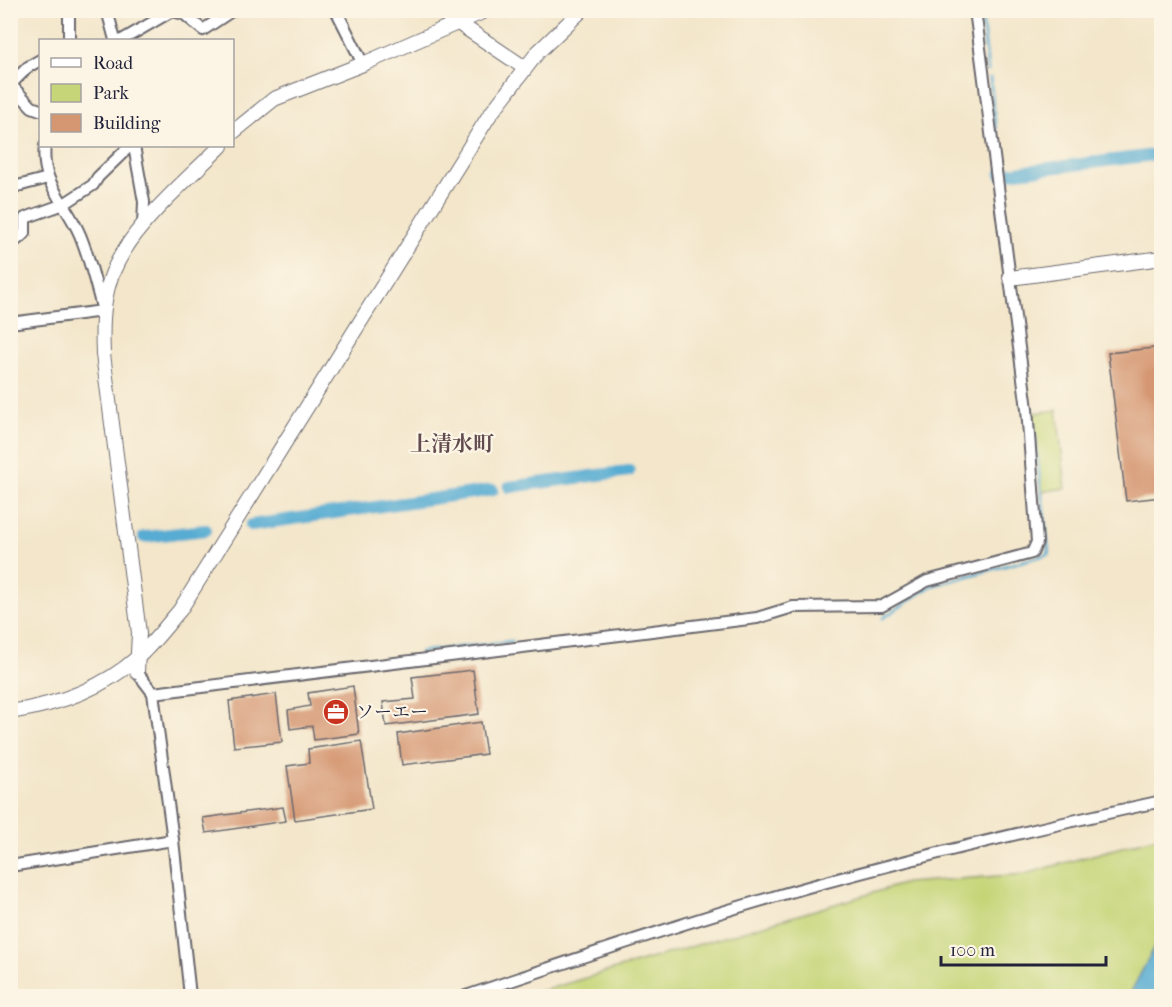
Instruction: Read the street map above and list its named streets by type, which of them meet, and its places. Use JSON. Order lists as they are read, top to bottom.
{
  "districts": ["上清水町"],
  "places": {
    "office": ["ソーエー"]
  },
  "legend": ["Road", "Park", "Building"],
  "scale_bar": "100 m"
}
